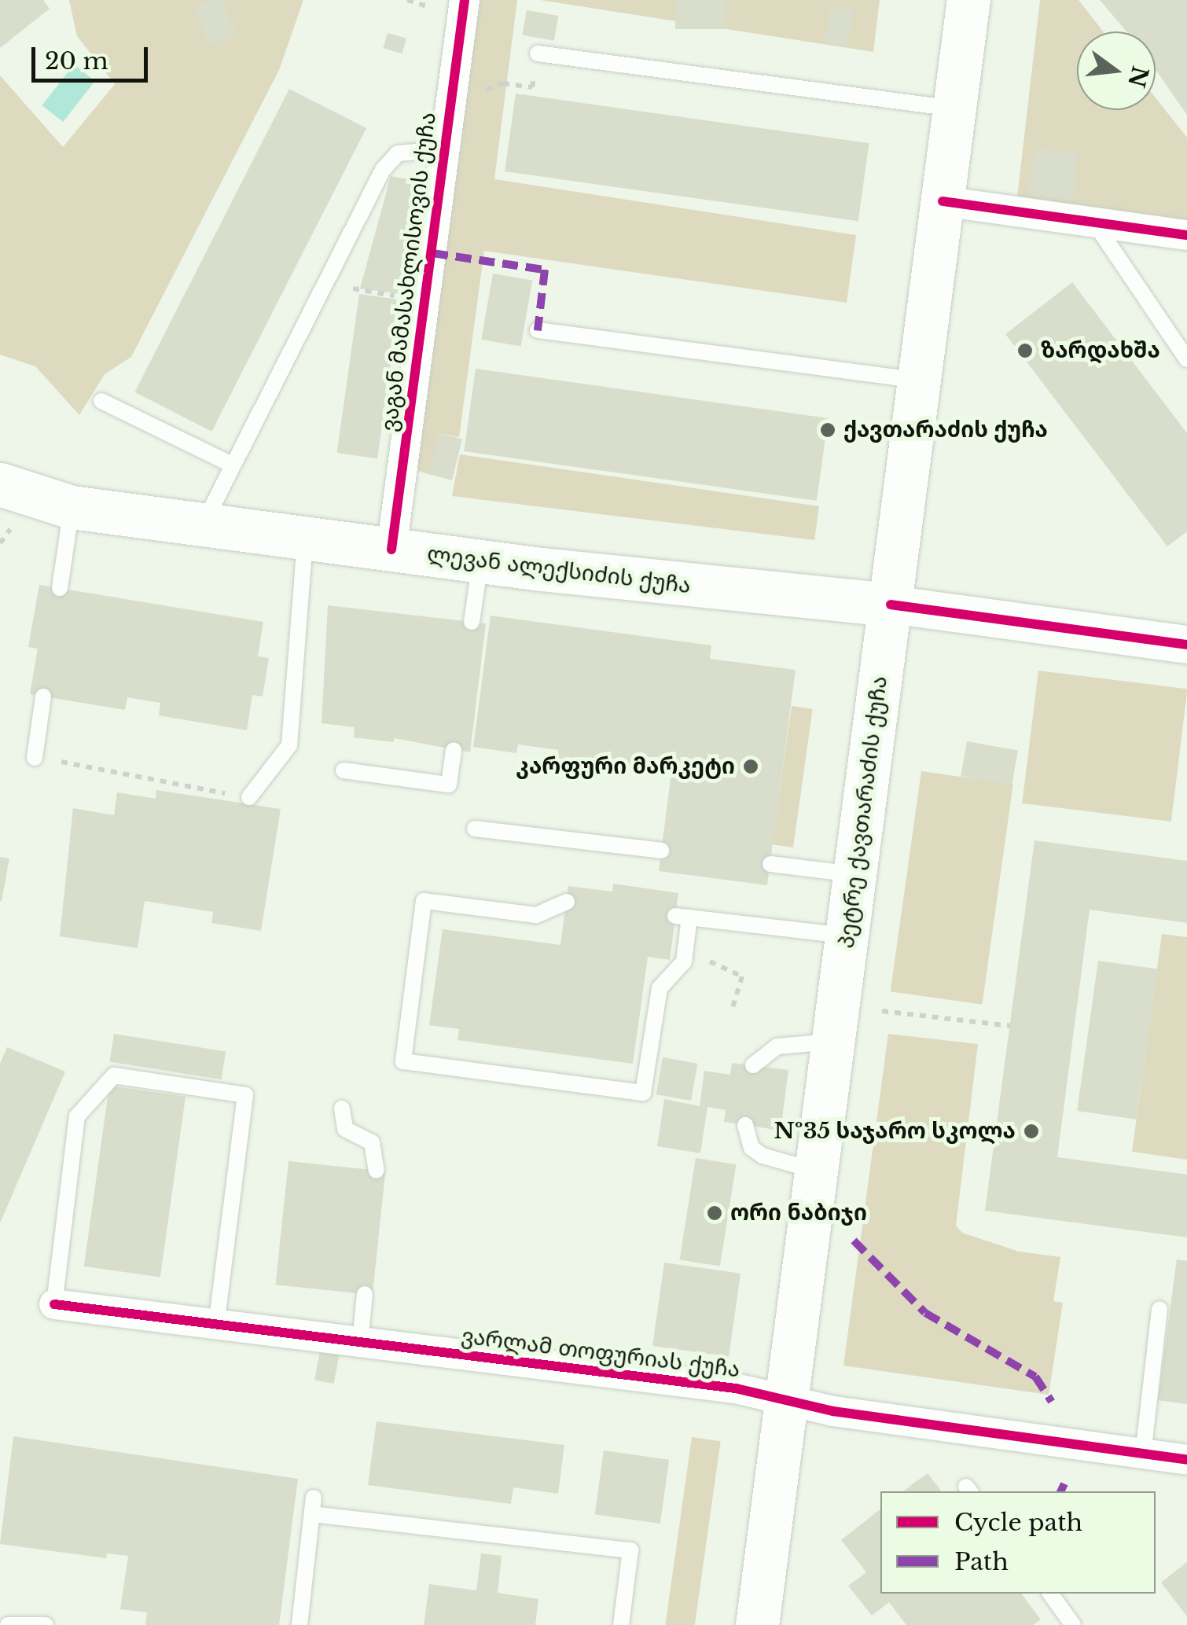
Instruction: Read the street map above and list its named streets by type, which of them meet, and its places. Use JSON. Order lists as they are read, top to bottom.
{
  "streets": {
    "main road": ["ლევან ალექსიძის ქუჩა", "პეტრე ქავთარაძის ქუჩა"],
    "street": ["ვაგან მამასახლისოვის ქუჩა", "ვარლამ თოფურიას ქუჩა"]
  },
  "crossings": [
    ["ვაგან მამასახლისოვის ქუჩა", "ლევან ალექსიძის ქუჩა"],
    ["ლევან ალექსიძის ქუჩა", "პეტრე ქავთარაძის ქუჩა"],
    ["პეტრე ქავთარაძის ქუჩა", "ვარლამ თოფურიას ქუჩა"]
  ],
  "places": [
    "ზარდახშა",
    "ქავთარაძის ქუჩა",
    "კარფური მარკეტი",
    "№35 საჯარო სკოლა",
    "ორი ნაბიჯი"
  ],
  "legend": ["Cycle path", "Path"],
  "scale_bar": "20 m",
  "north": "right"
}
